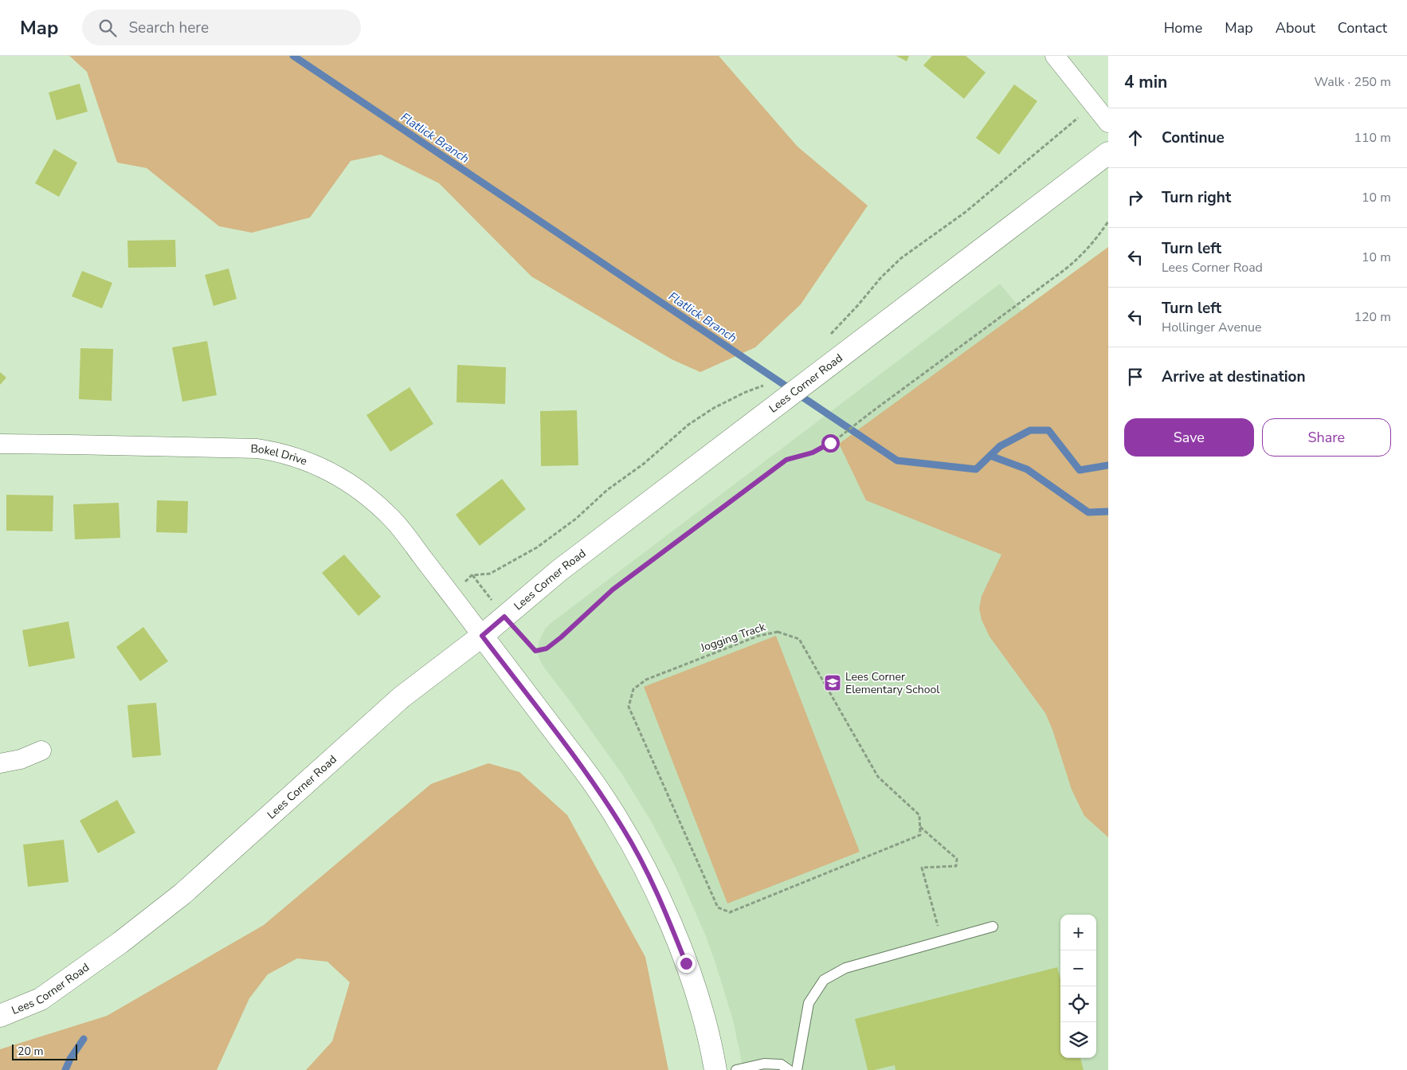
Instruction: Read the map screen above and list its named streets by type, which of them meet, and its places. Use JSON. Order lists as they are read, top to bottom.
{
  "streets": {
    "street": ["Lees Corner Road", "Bokel Drive"],
    "path": ["Jogging Track"]
  },
  "crossings": [
    ["Lees Corner Road", "Bokel Drive"]
  ],
  "water": ["Flatlick Branch"],
  "places": {
    "school or university": ["Lees Corner Elementary School"]
  },
  "scale_bar": "20 m",
  "page": {
    "header": "Map",
    "search": "Search here",
    "nav": [
      "Home",
      "Map",
      "About",
      "Contact"
    ],
    "heading": ["4 min", "Walk · 250 m"],
    "list": [
      ["Continue", "110 m"],
      ["Turn right", "10 m"],
      ["Turn left", "Lees Corner Road", "10 m"],
      ["Turn left", "Hollinger Avenue", "120 m"],
      "Arrive at destination"
    ],
    "buttons": ["Save", "Share"],
    "map_buttons": ["+", "−"],
    "scale": "20 m"
  }
}
